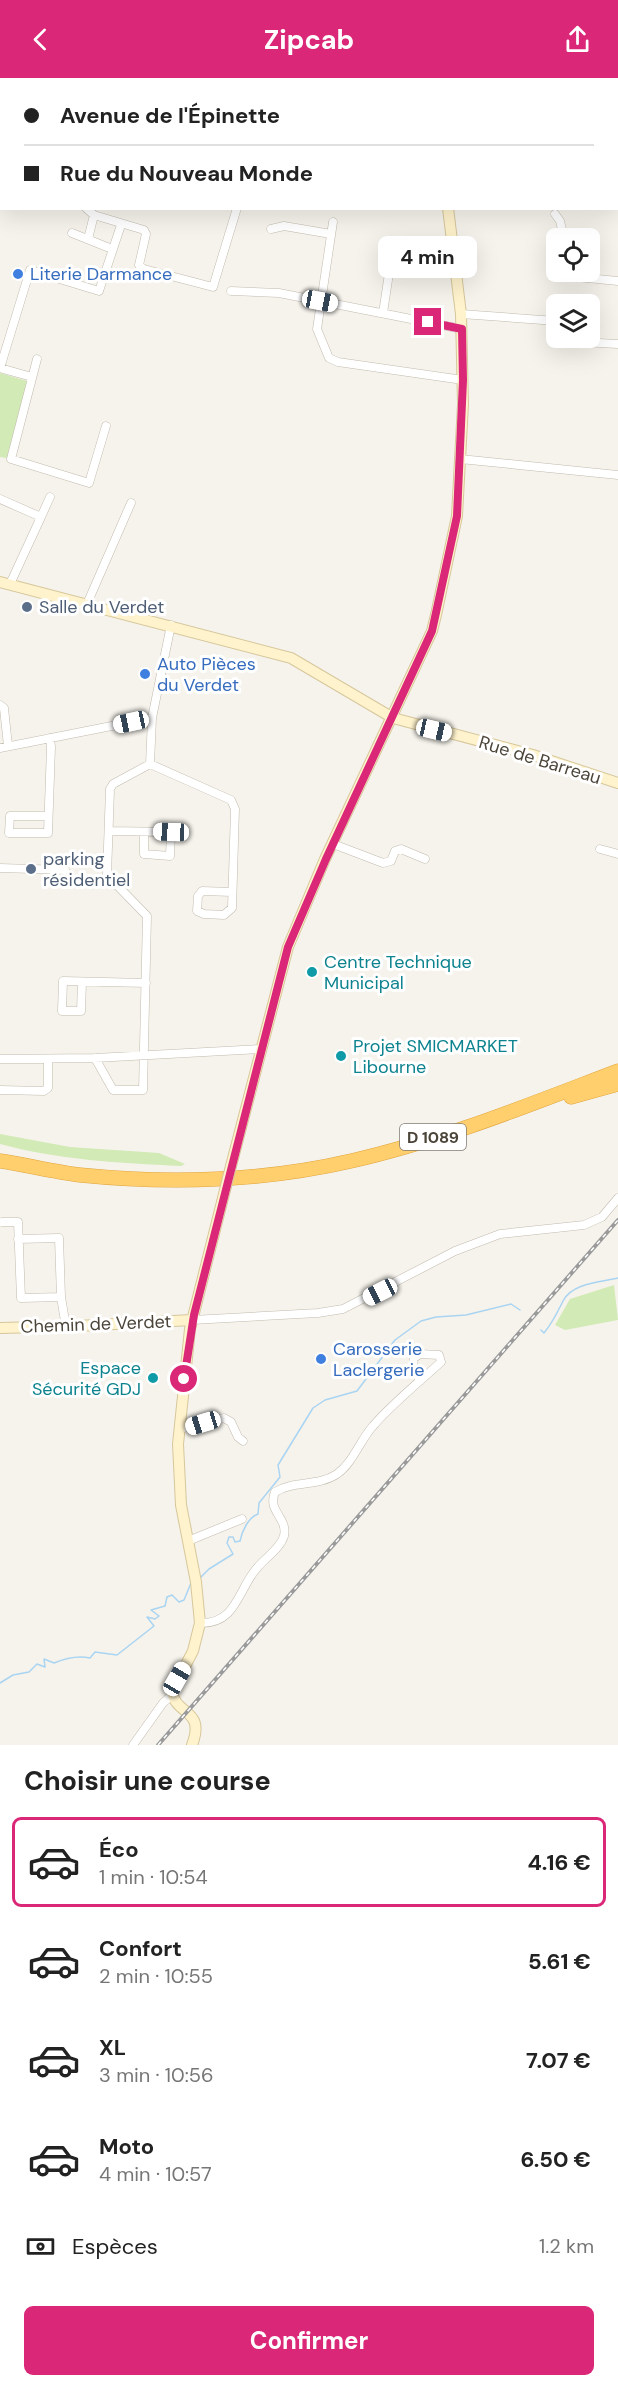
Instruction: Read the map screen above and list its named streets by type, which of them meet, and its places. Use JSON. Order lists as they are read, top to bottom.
{
  "streets": {
    "highway": ["D 1089"],
    "street": ["Rue de Barreau", "Chemin de Verdet"]
  },
  "places": [
    "Literie Darmance",
    "Salle du Verdet",
    "Auto Pièces du Verdet",
    "parking résidentiel",
    "Centre Technique Municipal",
    "Projet SMICMARKET Libourne",
    "Carosserie Laclergerie",
    "Espace Sécurité GDJ"
  ],
  "page": {
    "header": "Zipcab",
    "banner": ["Avenue de l'Épinette", "Rue du Nouveau Monde"],
    "bubble": "4 min",
    "heading": "Choisir une course",
    "list": [
      {
        "name": "Éco",
        "note": "1 min · 10:54",
        "value": "4.16 €"
      },
      {
        "name": "Confort",
        "note": "2 min · 10:55",
        "value": "5.61 €"
      },
      {
        "name": "XL",
        "note": "3 min · 10:56",
        "value": "7.07 €"
      },
      {
        "name": "Moto",
        "note": "4 min · 10:57",
        "value": "6.50 €"
      }
    ],
    "pay": ["Espèces", "1.2 km"],
    "buttons": "Confirmer"
  }
}
